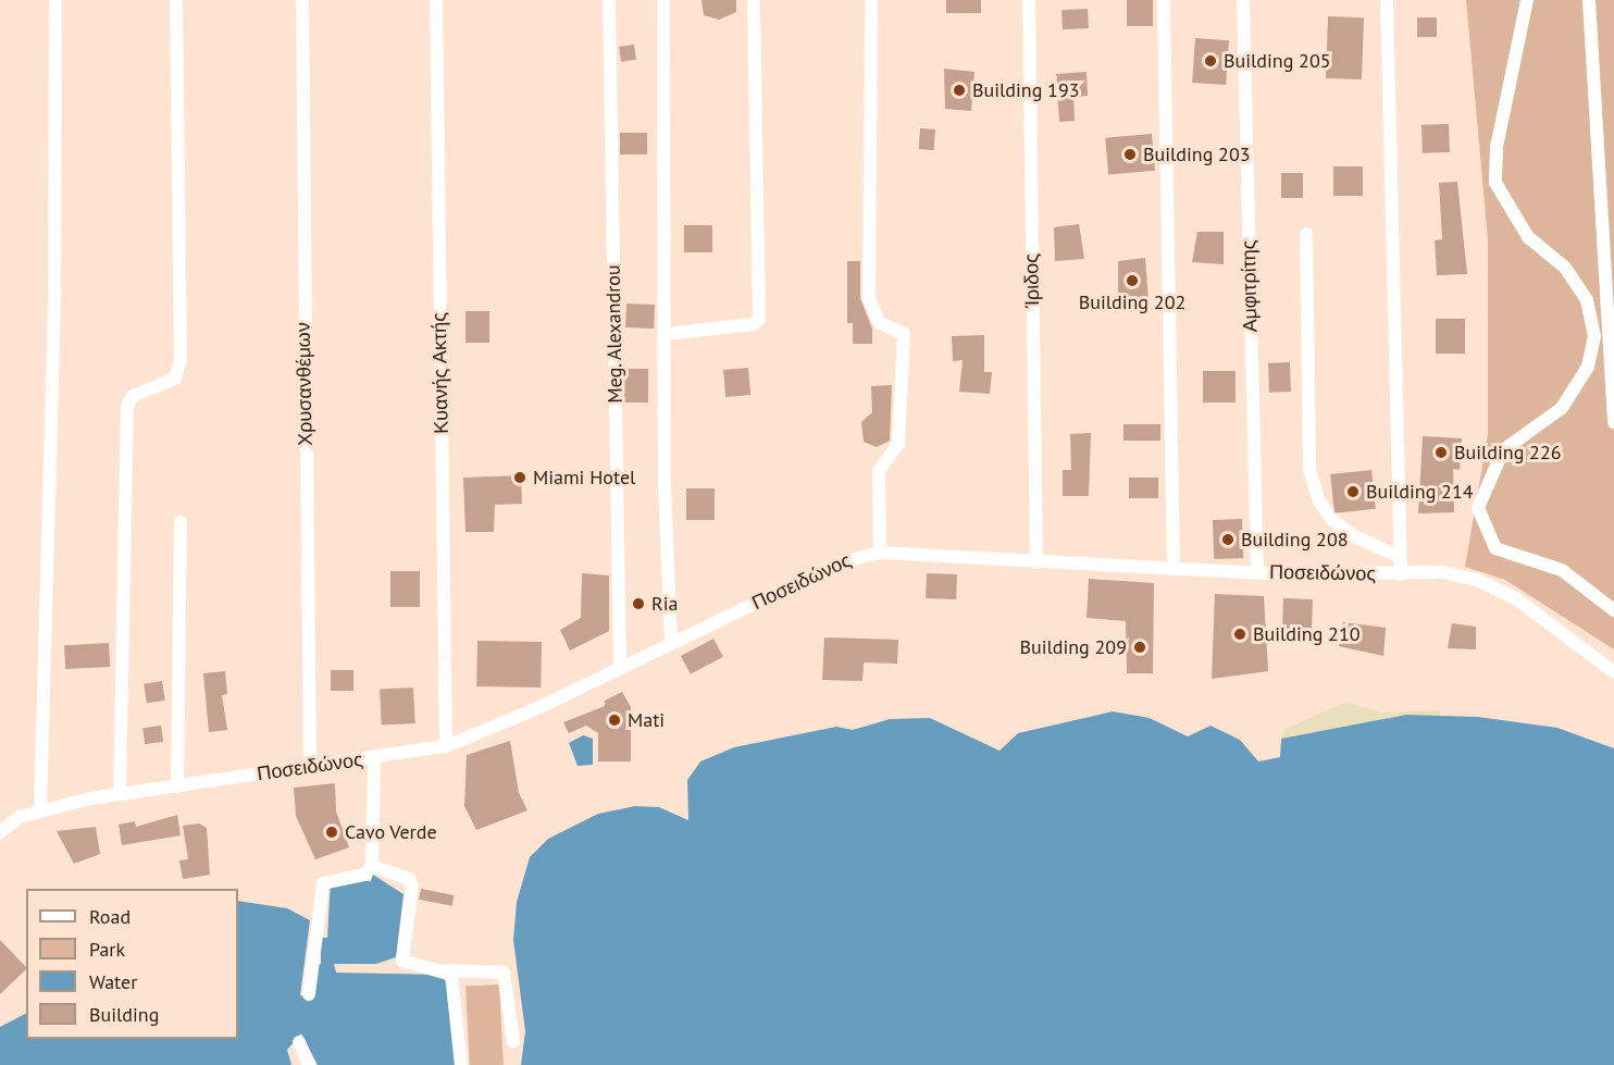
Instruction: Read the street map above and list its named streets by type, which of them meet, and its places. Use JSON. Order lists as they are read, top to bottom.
{
  "streets": {
    "street": [
      "Ίριδος",
      "Αμφιτρίτης",
      "Meg. Alexandrou",
      "Κυανής Ακτής",
      "Χρυσανθέμων",
      "Ποσειδώνος"
    ]
  },
  "crossings": [
    ["Ίριδος", "Ποσειδώνος"],
    ["Αμφιτρίτης", "Ποσειδώνος"],
    ["Meg. Alexandrou", "Ποσειδώνος"],
    ["Κυανής Ακτής", "Ποσειδώνος"],
    ["Χρυσανθέμων", "Ποσειδώνος"]
  ],
  "places": [
    "Building 205",
    "Building 193",
    "Building 203",
    "Building 202",
    "Building 226",
    "Miami Hotel",
    "Building 214",
    "Building 208",
    "Ria",
    "Building 210",
    "Building 209",
    "Mati",
    "Cavo Verde"
  ],
  "legend": [
    "Road",
    "Park",
    "Water",
    "Building"
  ]
}
